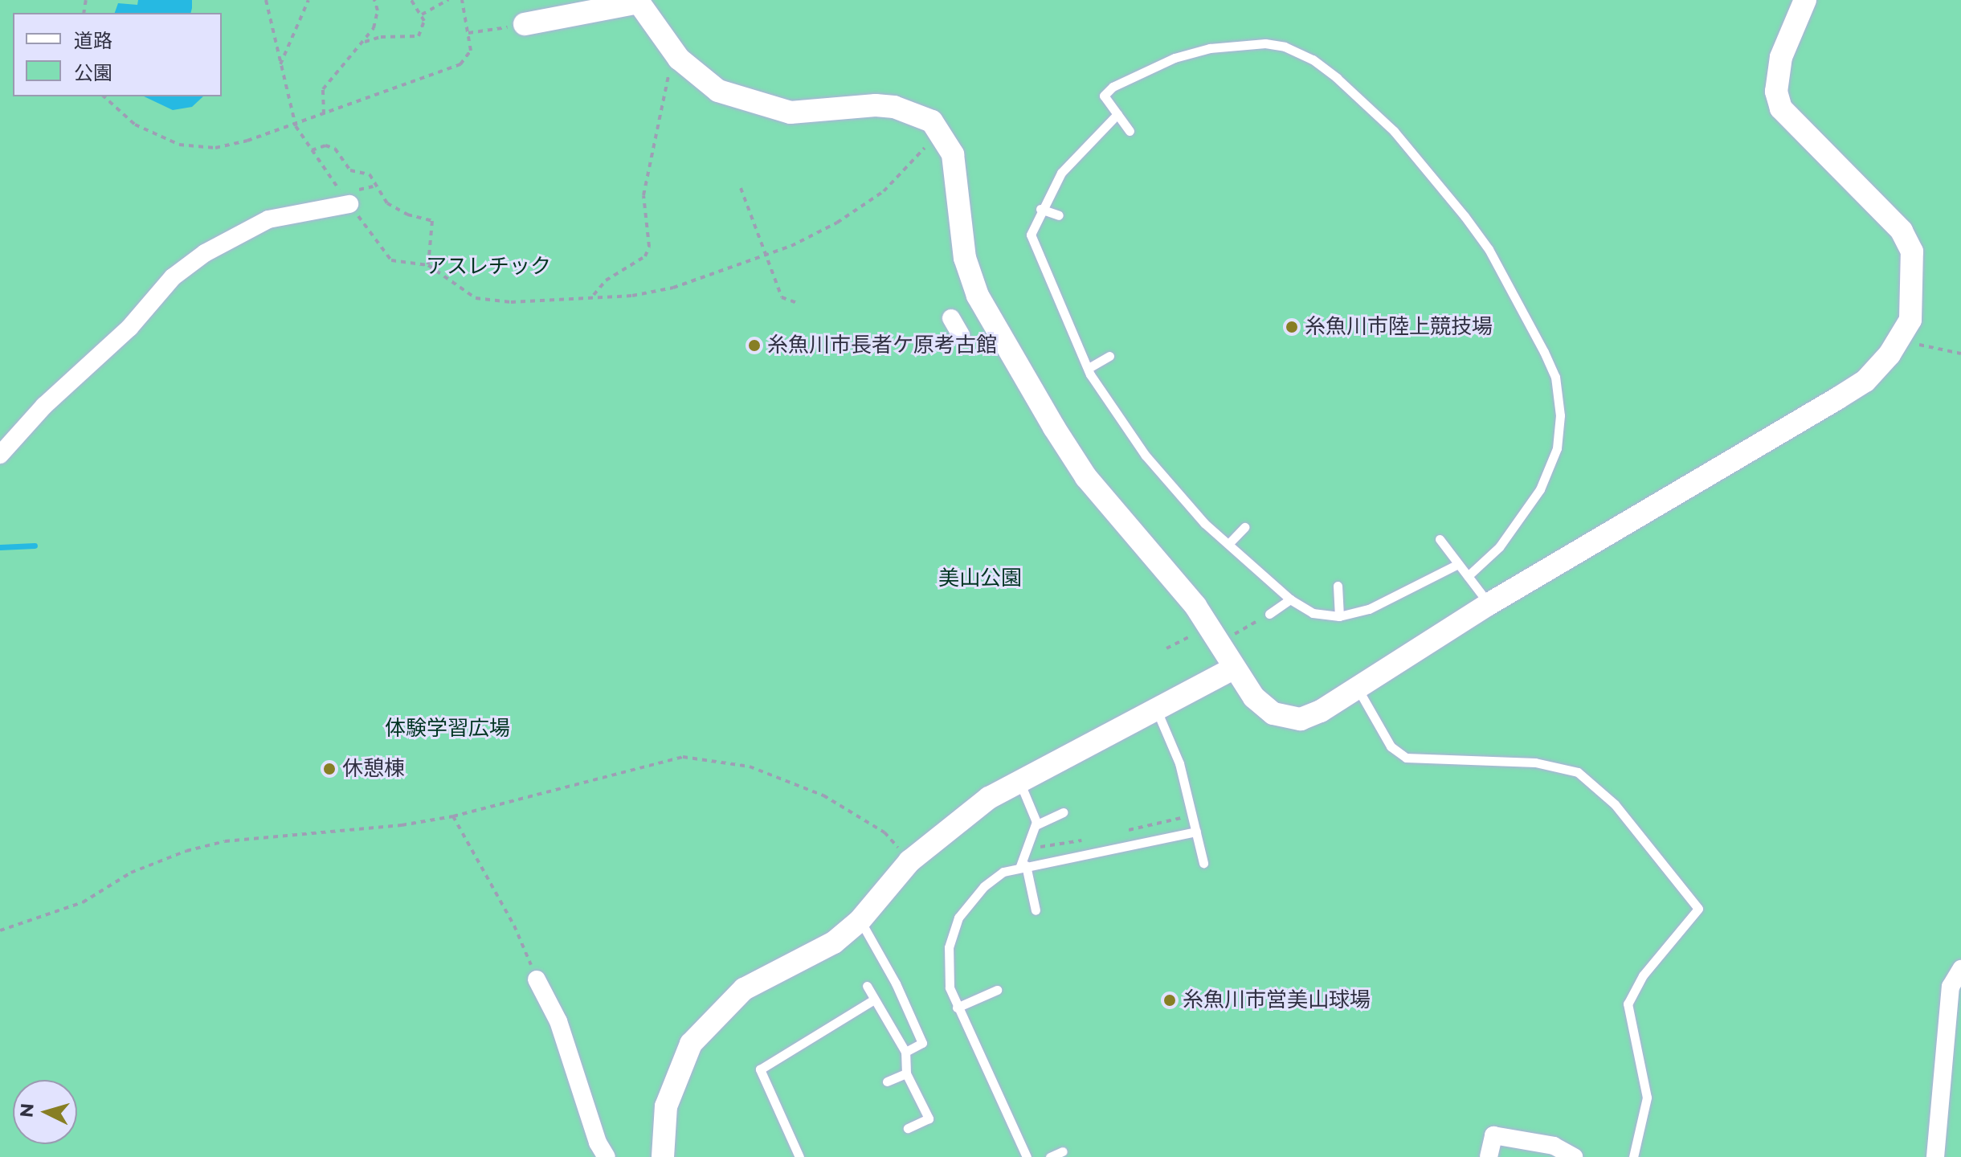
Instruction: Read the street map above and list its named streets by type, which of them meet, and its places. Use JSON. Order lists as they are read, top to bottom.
{
  "parks": ["アスレチック", "美山公園", "体験学習広場"],
  "places": [
    "糸魚川市陸上競技場",
    "糸魚川市長者ケ原考古館",
    "休憩棟",
    "糸魚川市営美山球場"
  ],
  "legend": ["道路", "公園"],
  "north": "left"
}
